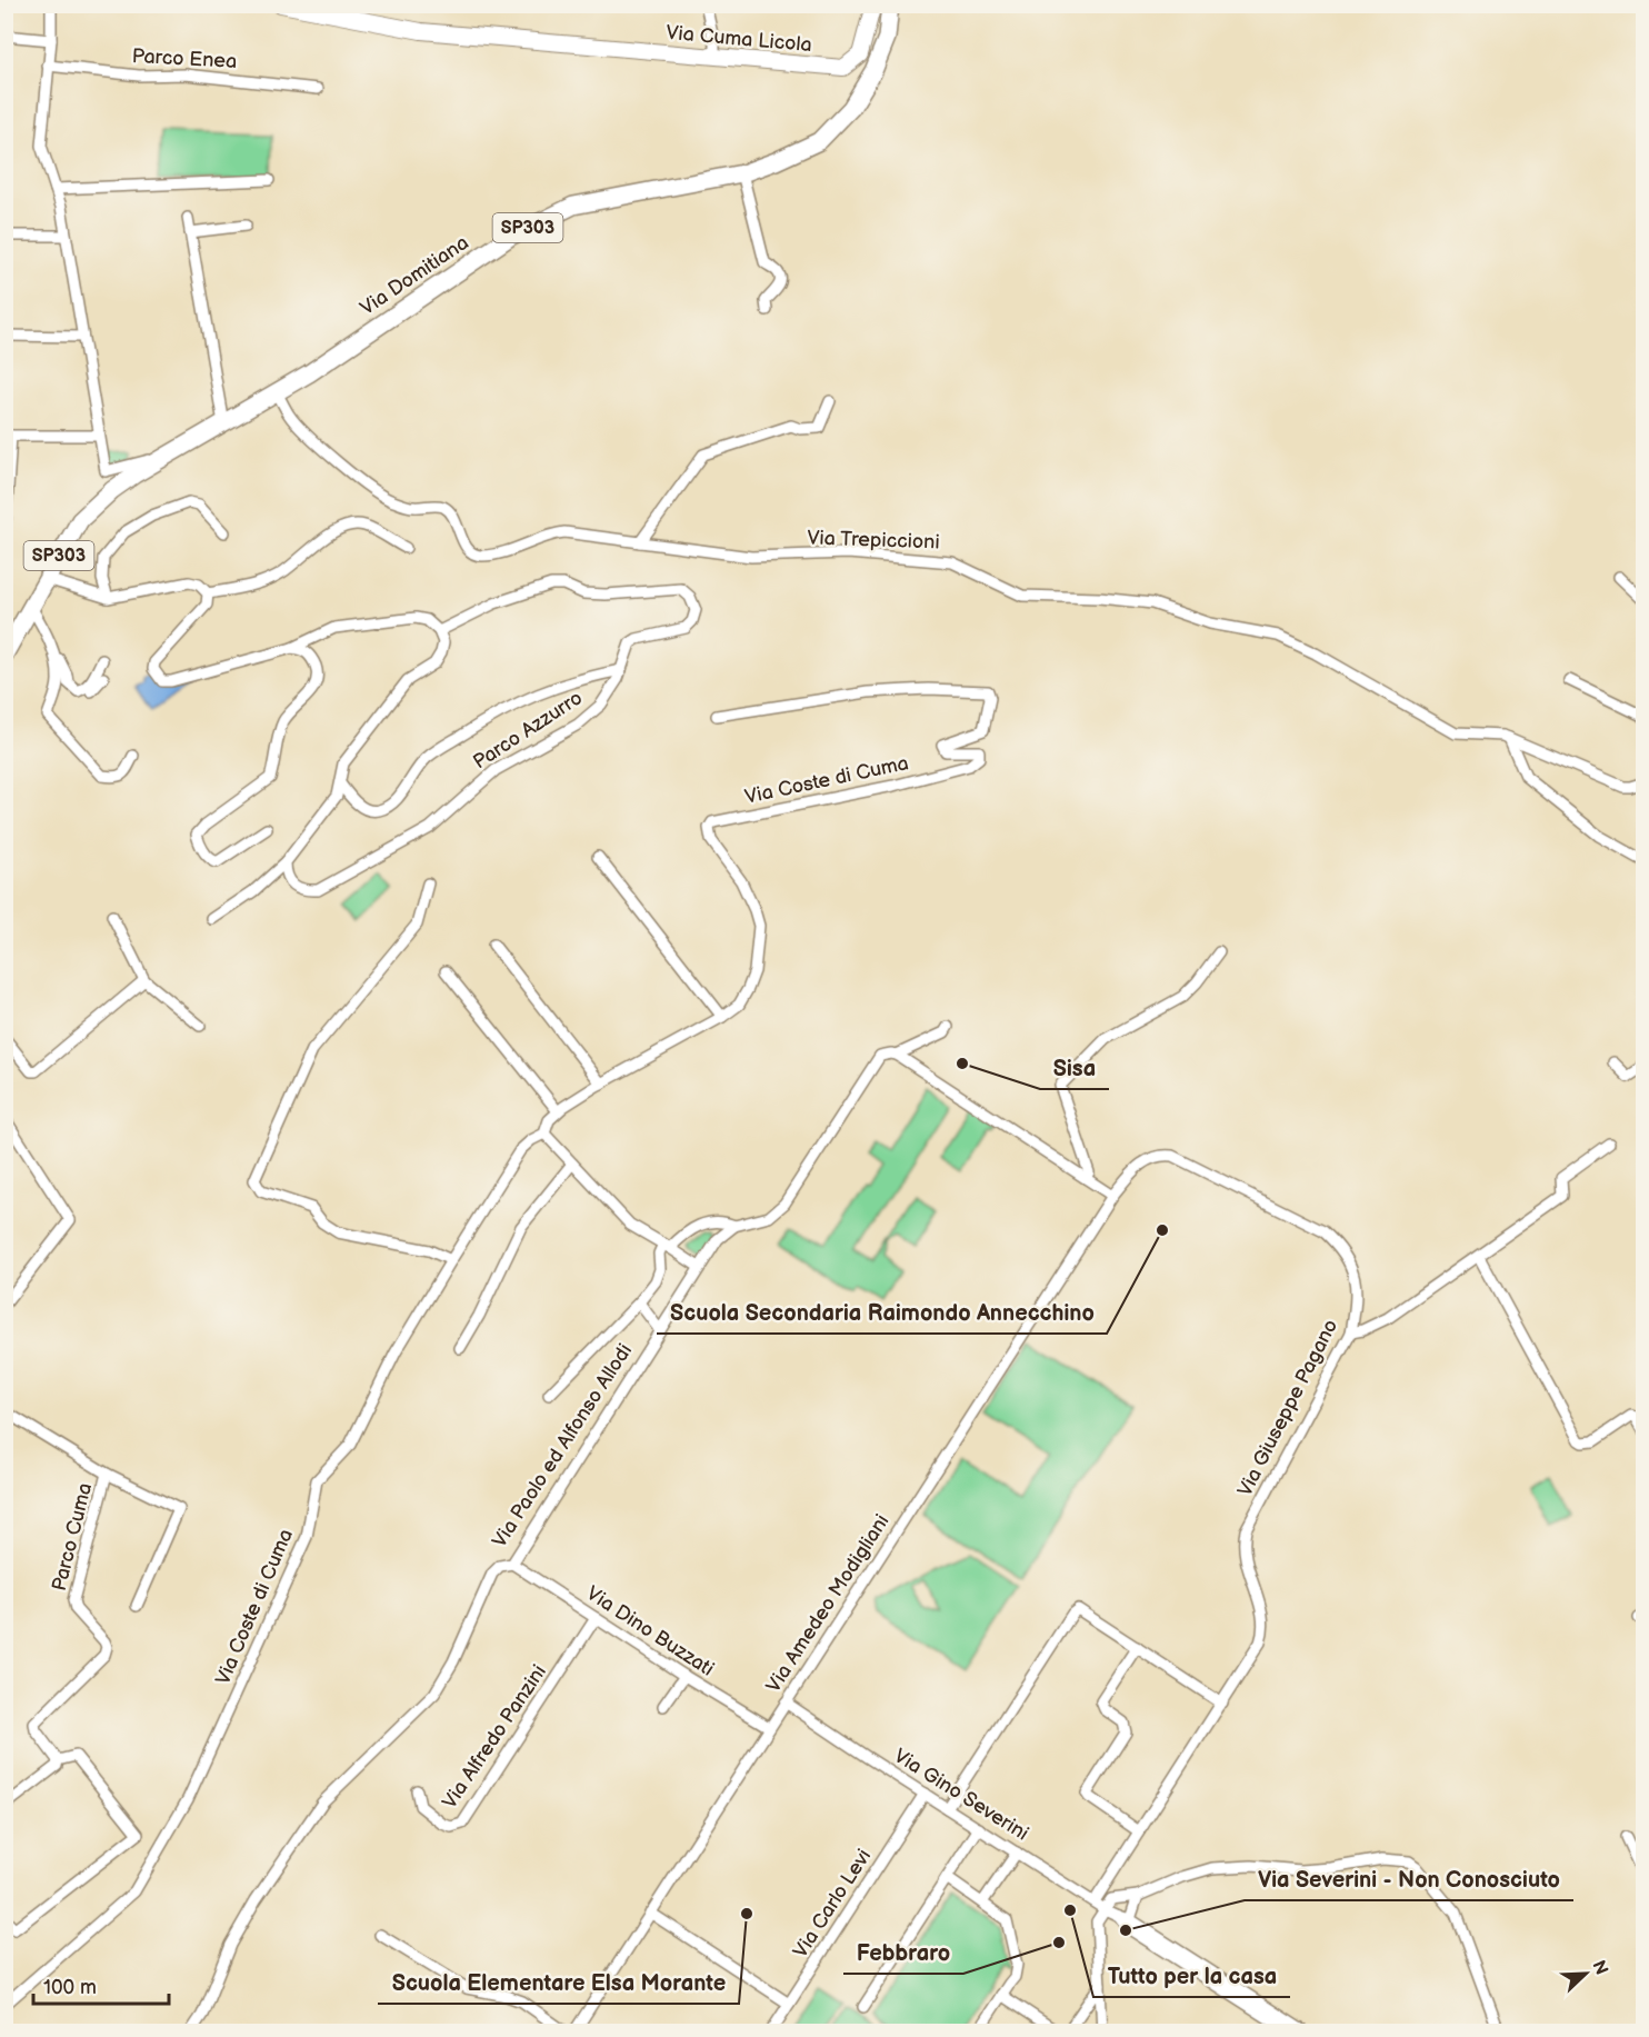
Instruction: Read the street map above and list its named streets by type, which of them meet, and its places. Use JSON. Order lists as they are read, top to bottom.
{
  "streets": {
    "main road": ["SP303", "Via Domitiana"],
    "street": [
      "Via Cuma Licola",
      "Parco Enea",
      "Via Trepiccioni",
      "Parco Azzurro",
      "Via Coste di Cuma",
      "Via Giuseppe Pagano",
      "Via Paolo ed Alfonso Allodi",
      "Parco Cuma",
      "Via Amedeo Modigliani",
      "Via Dino Buzzati",
      "Via Alfredo Panzini",
      "Via Gino Severini",
      "Via Carlo Levi"
    ]
  },
  "crossings": [
    ["SP303", "Via Domitiana"],
    ["Via Domitiana", "Via Trepiccioni"],
    ["Via Giuseppe Pagano", "Via Amedeo Modigliani"],
    ["Via Giuseppe Pagano", "Via Gino Severini"],
    ["Via Paolo ed Alfonso Allodi", "Via Dino Buzzati"],
    ["Via Amedeo Modigliani", "Via Dino Buzzati"],
    ["Via Amedeo Modigliani", "Via Gino Severini"],
    ["Via Dino Buzzati", "Via Alfredo Panzini"],
    ["Via Gino Severini", "Via Carlo Levi"]
  ],
  "places": [
    "Sisa",
    "Scuola Secondaria Raimondo Annecchino",
    "Tutto per la casa",
    "Scuola Elementare Elsa Morante",
    "Via Severini - Non Conosciuto",
    "Febbraro"
  ],
  "scale_bar": "100 m",
  "north": "top right"
}
